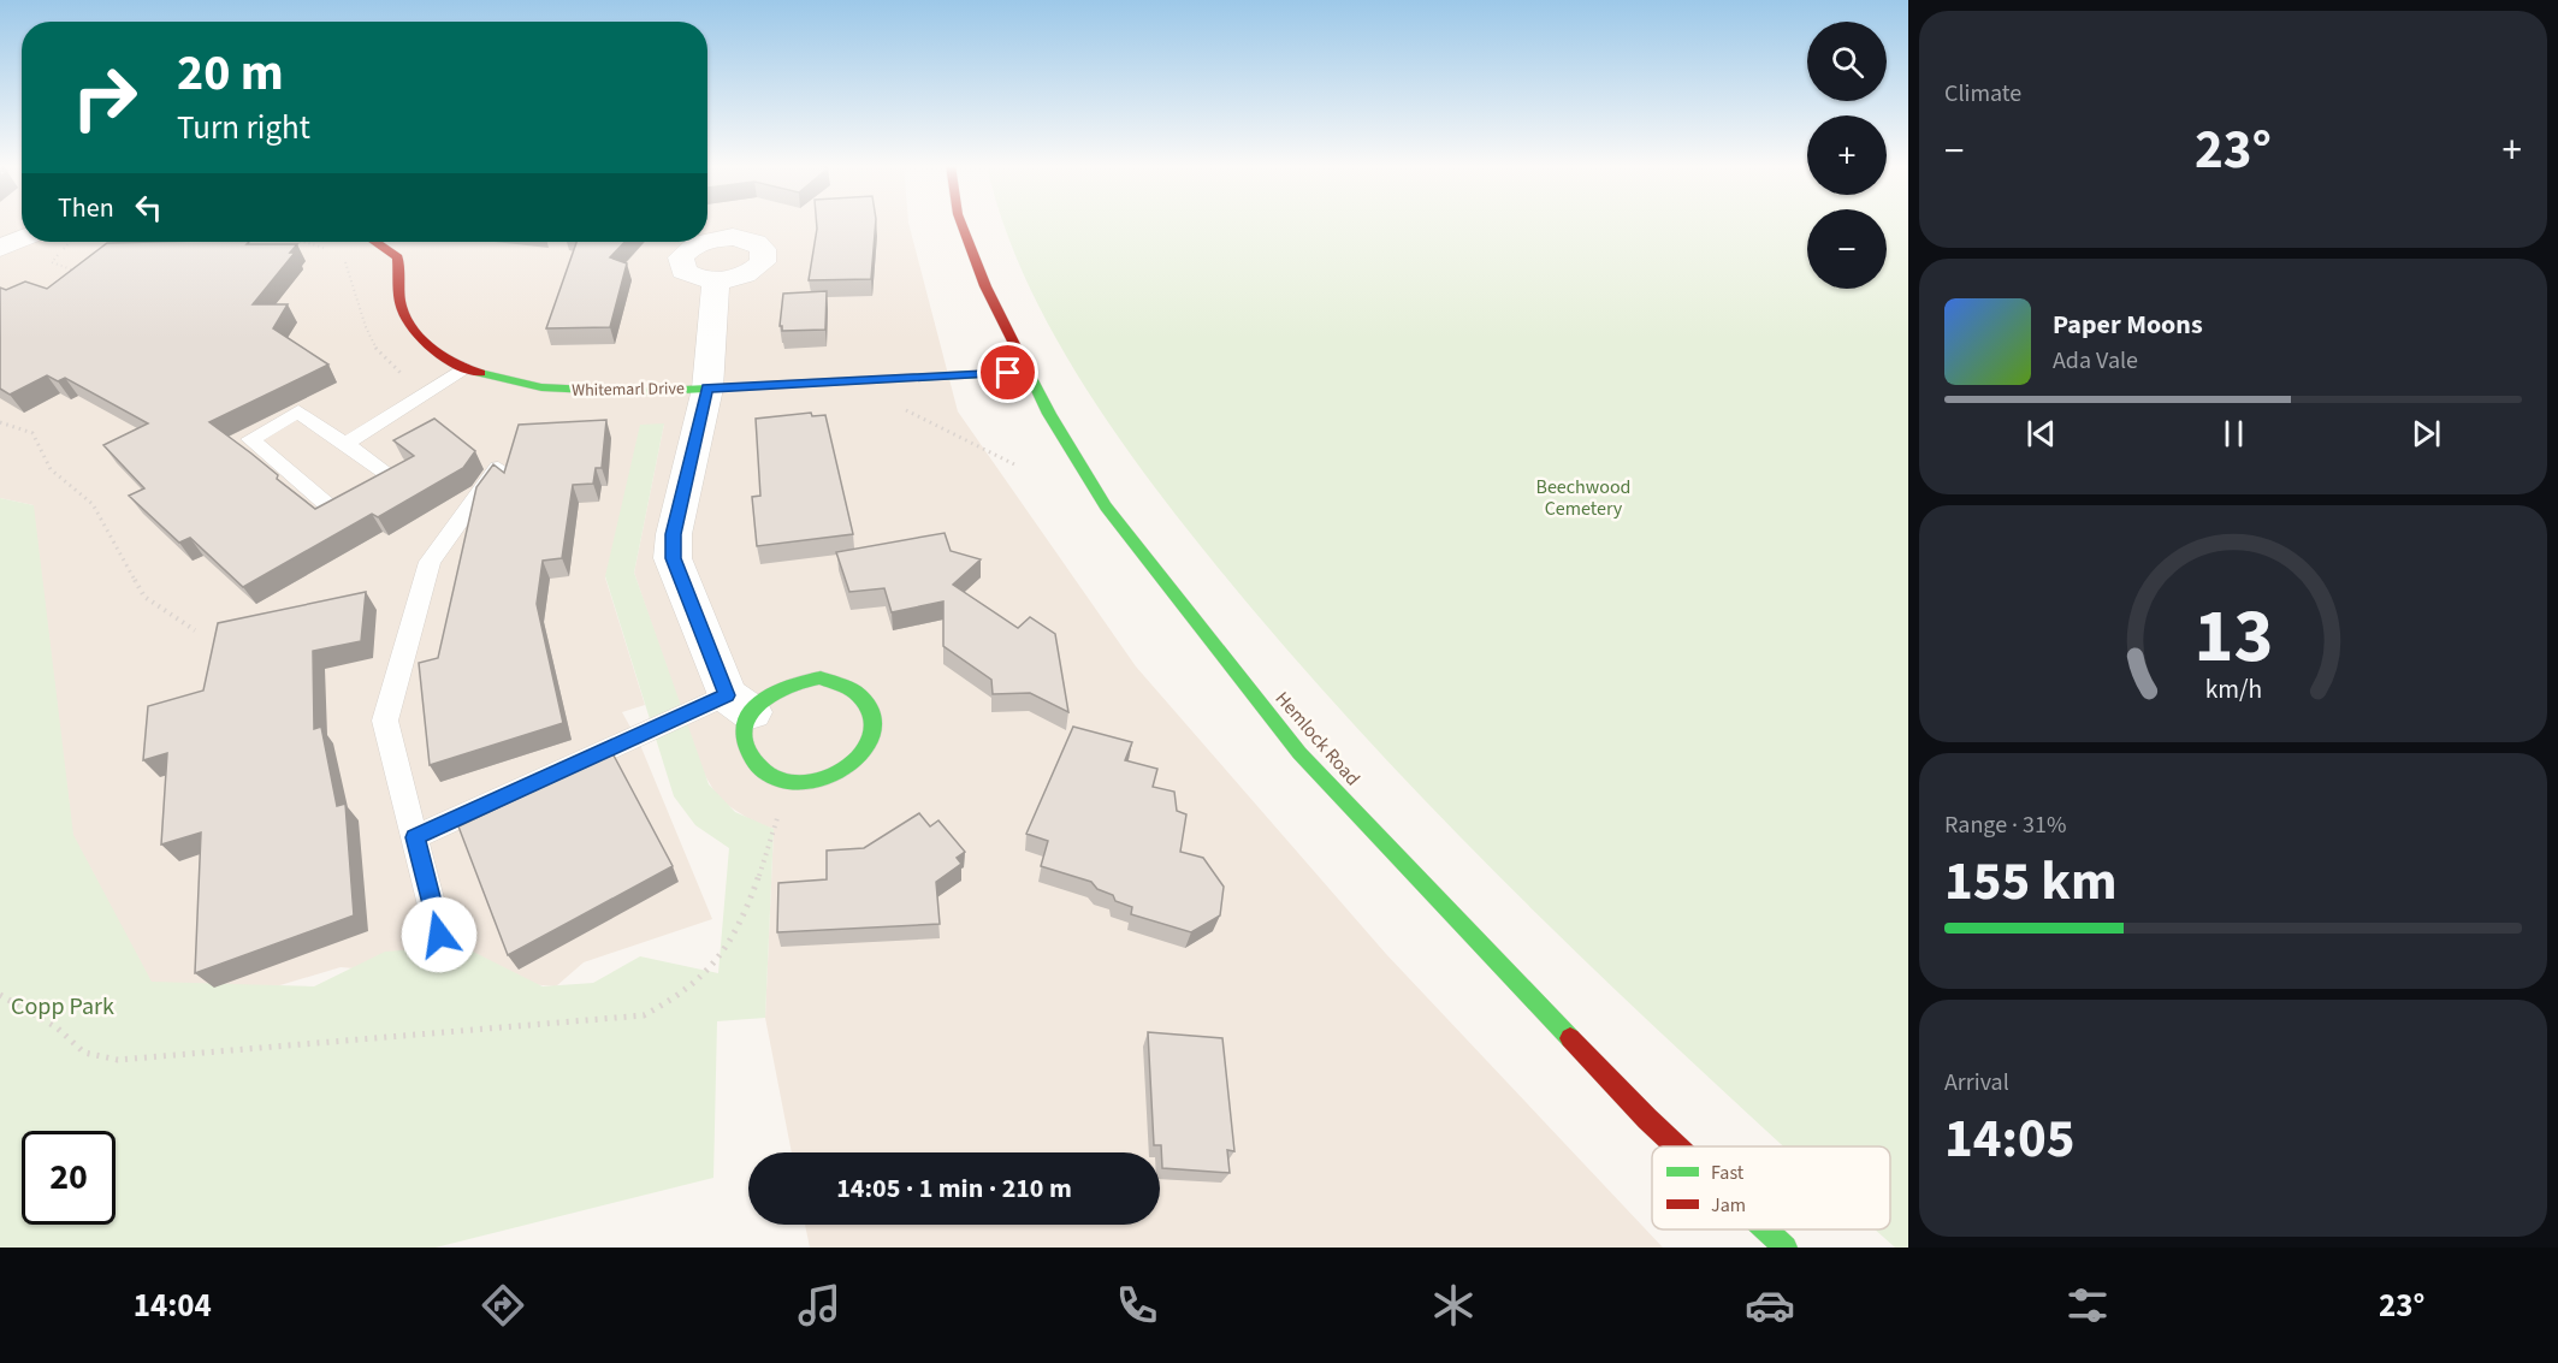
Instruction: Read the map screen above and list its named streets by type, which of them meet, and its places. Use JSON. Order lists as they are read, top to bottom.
{
  "streets": {
    "main road": ["Whitemarl Drive", "Hemlock Road"]
  },
  "crossings": [
    ["Whitemarl Drive", "Hemlock Road"]
  ],
  "parks": ["Beechwood Cemetery", "Copp Park"],
  "legend": ["Fast", "Jam"],
  "page": {
    "tile": [
      "Climate",
      ["Range · 31%", "155 km"],
      ["Arrival", "14:05"]
    ],
    "map_buttons": ["+", "−"],
    "turn": ["20 m", "Turn right"],
    "heat": ["−", "23°", "+"],
    "then": "Then",
    "song": ["Paper Moons", "Ada Vale"],
    "limit": "20",
    "trip": "14:05 · 1 min · 210 m",
    "tabs": ["14:04", "23°"],
    "gauge": ["13", "km/h"]
  }
}
